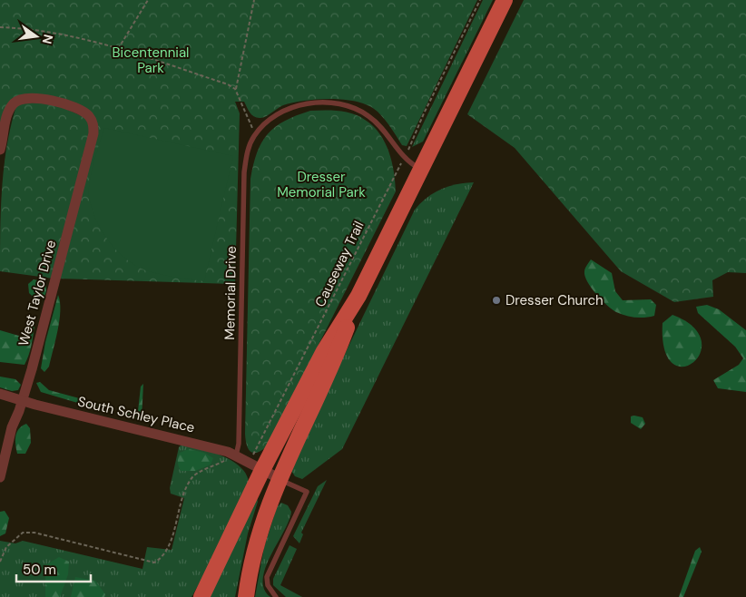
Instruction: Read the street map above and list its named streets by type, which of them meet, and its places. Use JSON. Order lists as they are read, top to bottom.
{
  "streets": {
    "street": ["West Taylor Drive", "South Schley Place"],
    "lane": ["Memorial Drive"],
    "path": ["Causeway Trail"]
  },
  "crossings": [
    ["Causeway Trail", "South Schley Place"],
    ["West Taylor Drive", "South Schley Place"],
    ["Memorial Drive", "South Schley Place"]
  ],
  "parks": ["Bicentennial Park", "Dresser Memorial Park"],
  "places": ["Dresser Church"],
  "scale_bar": "50 m",
  "north": "right"
}
